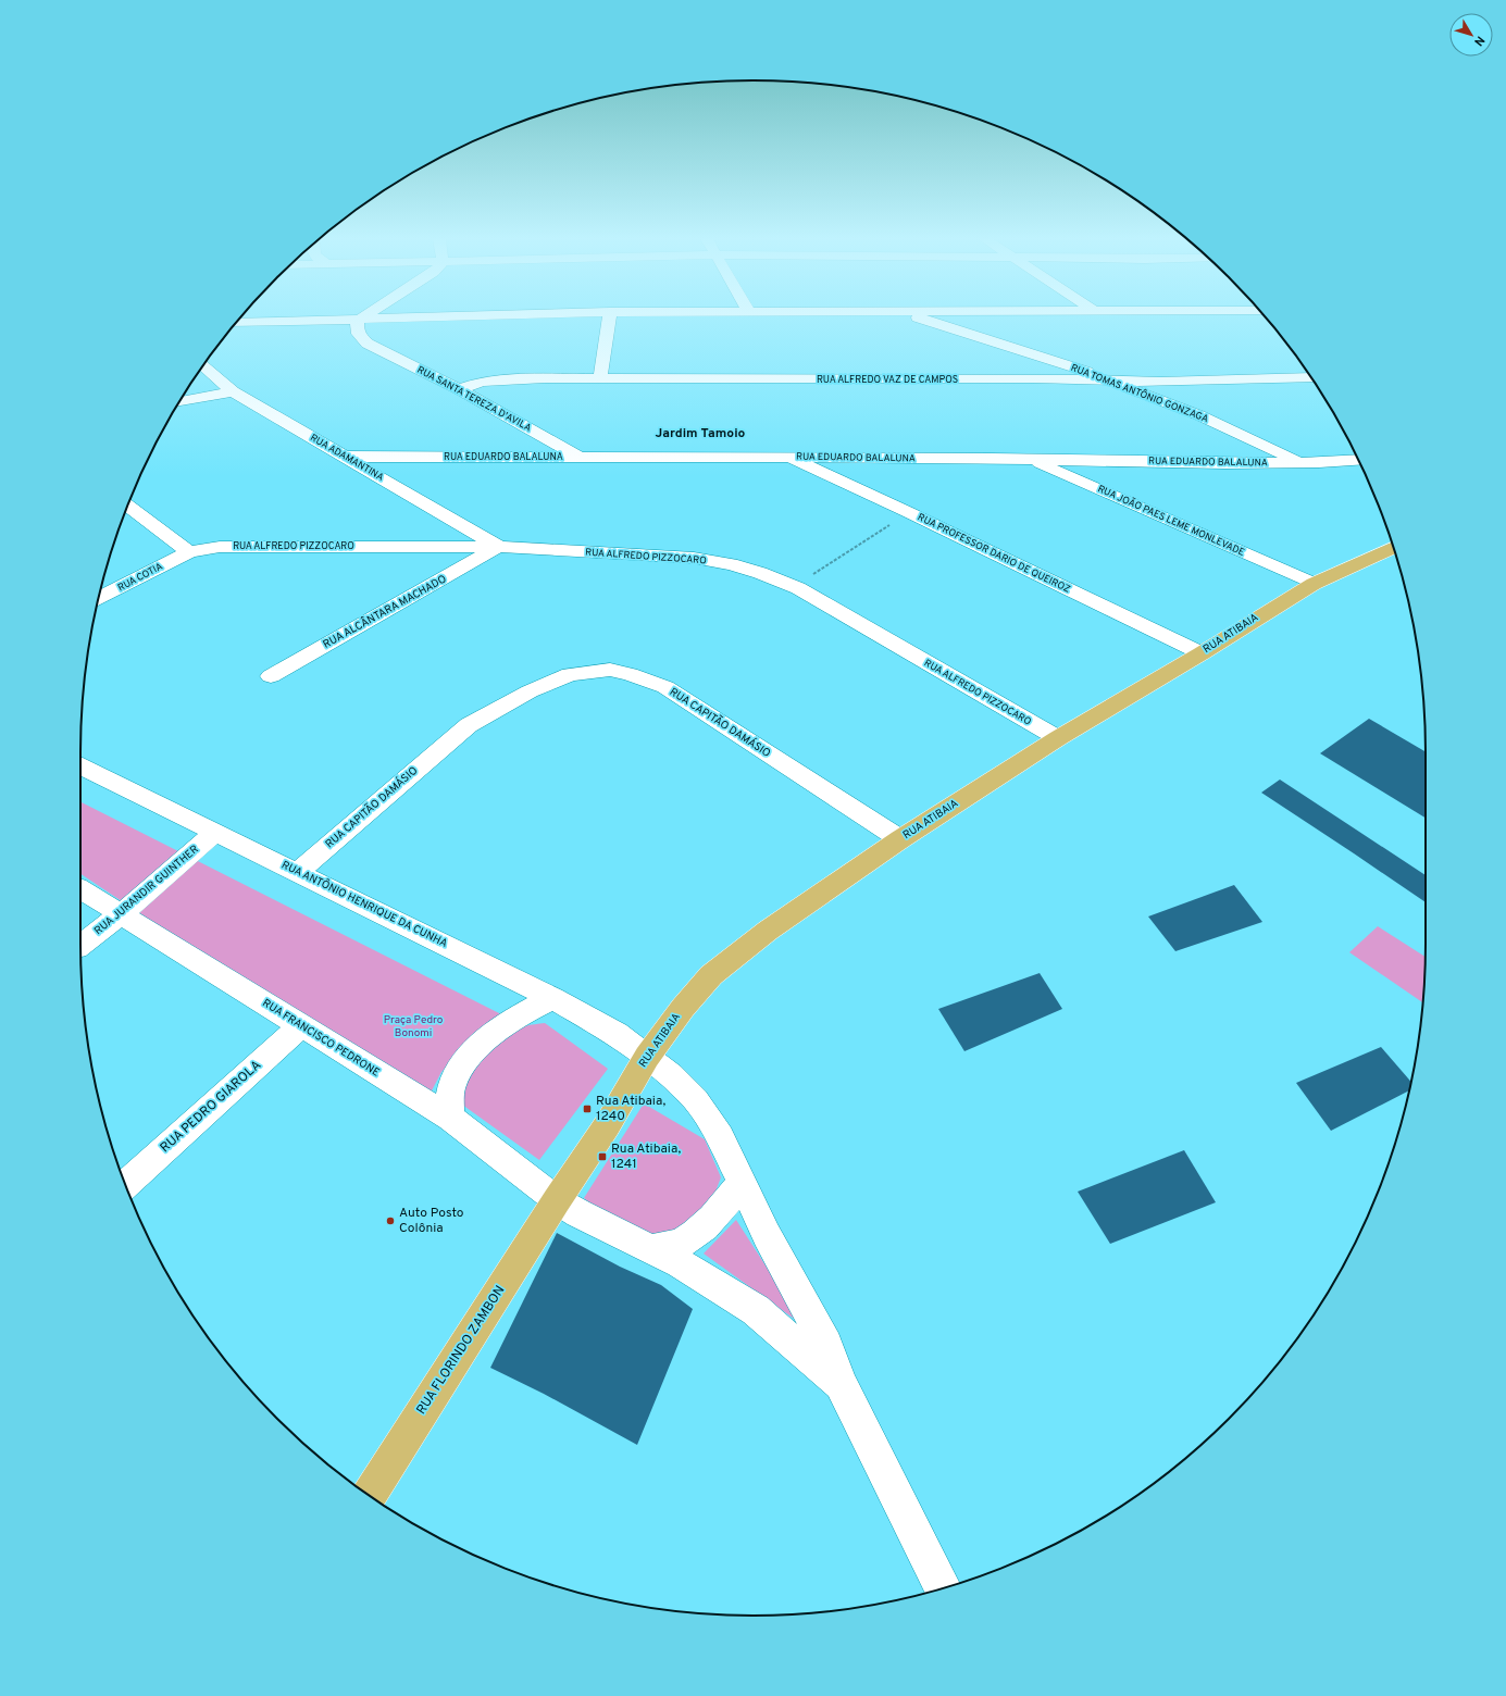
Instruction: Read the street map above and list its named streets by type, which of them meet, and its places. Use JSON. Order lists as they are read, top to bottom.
{
  "streets": {
    "main road": ["RUA ATIBAIA", "RUA FLORINDO ZAMBON"],
    "street": [
      "RUA ALFREDO VAZ DE CAMPOS",
      "RUA TOMAS ANTÔNIO GONZAGA",
      "RUA SANTA TEREZA D'AVILA",
      "RUA EDUARDO BALALUNA",
      "RUA ADAMANTINA",
      "RUA JOÃO PAES LEME MONLEVADE",
      "RUA ALFREDO PIZZOCARO",
      "RUA PROFESSOR DARIO DE QUEIROZ",
      "RUA COTIA",
      "RUA ALCÂNTARA MACHADO",
      "RUA CAPITÃO DAMÁSIO",
      "RUA JURANDIR GUINTHER",
      "RUA ANTÔNIO HENRIQUE DA CUNHA",
      "RUA FRANCISCO PEDRONE",
      "RUA PEDRO GIAROLA"
    ]
  },
  "crossings": [
    ["RUA ALFREDO VAZ DE CAMPOS", "RUA TOMAS ANTÔNIO GONZAGA"],
    ["RUA ALFREDO VAZ DE CAMPOS", "RUA SANTA TEREZA D'AVILA"],
    ["RUA TOMAS ANTÔNIO GONZAGA", "RUA EDUARDO BALALUNA"],
    ["RUA SANTA TEREZA D'AVILA", "RUA EDUARDO BALALUNA"],
    ["RUA EDUARDO BALALUNA", "RUA ADAMANTINA"],
    ["RUA EDUARDO BALALUNA", "RUA JOÃO PAES LEME MONLEVADE"],
    ["RUA EDUARDO BALALUNA", "RUA PROFESSOR DARIO DE QUEIROZ"],
    ["RUA ADAMANTINA", "RUA ALFREDO PIZZOCARO"],
    ["RUA ADAMANTINA", "RUA ALCÂNTARA MACHADO"],
    ["RUA JOÃO PAES LEME MONLEVADE", "RUA ATIBAIA"],
    ["RUA ALFREDO PIZZOCARO", "RUA COTIA"],
    ["RUA ALFREDO PIZZOCARO", "RUA ALCÂNTARA MACHADO"],
    ["RUA ALFREDO PIZZOCARO", "RUA ATIBAIA"],
    ["RUA PROFESSOR DARIO DE QUEIROZ", "RUA ATIBAIA"],
    ["RUA ATIBAIA", "RUA CAPITÃO DAMÁSIO"],
    ["RUA ATIBAIA", "RUA ANTÔNIO HENRIQUE DA CUNHA"],
    ["RUA ATIBAIA", "RUA FRANCISCO PEDRONE"],
    ["RUA ATIBAIA", "RUA FLORINDO ZAMBON"],
    ["RUA CAPITÃO DAMÁSIO", "RUA ANTÔNIO HENRIQUE DA CUNHA"],
    ["RUA JURANDIR GUINTHER", "RUA ANTÔNIO HENRIQUE DA CUNHA"],
    ["RUA JURANDIR GUINTHER", "RUA FRANCISCO PEDRONE"],
    ["RUA ANTÔNIO HENRIQUE DA CUNHA", "RUA FRANCISCO PEDRONE"],
    ["RUA FRANCISCO PEDRONE", "RUA PEDRO GIAROLA"],
    ["RUA FRANCISCO PEDRONE", "RUA FLORINDO ZAMBON"]
  ],
  "districts": ["Jardim Tamoio"],
  "parks": ["Praça Pedro Bonomi"],
  "places": {
    "transit": ["Rua Atibaia, 1240", "Rua Atibaia, 1241"],
    "other": ["Auto Posto Colônia"]
  },
  "north": "bottom right"
}
